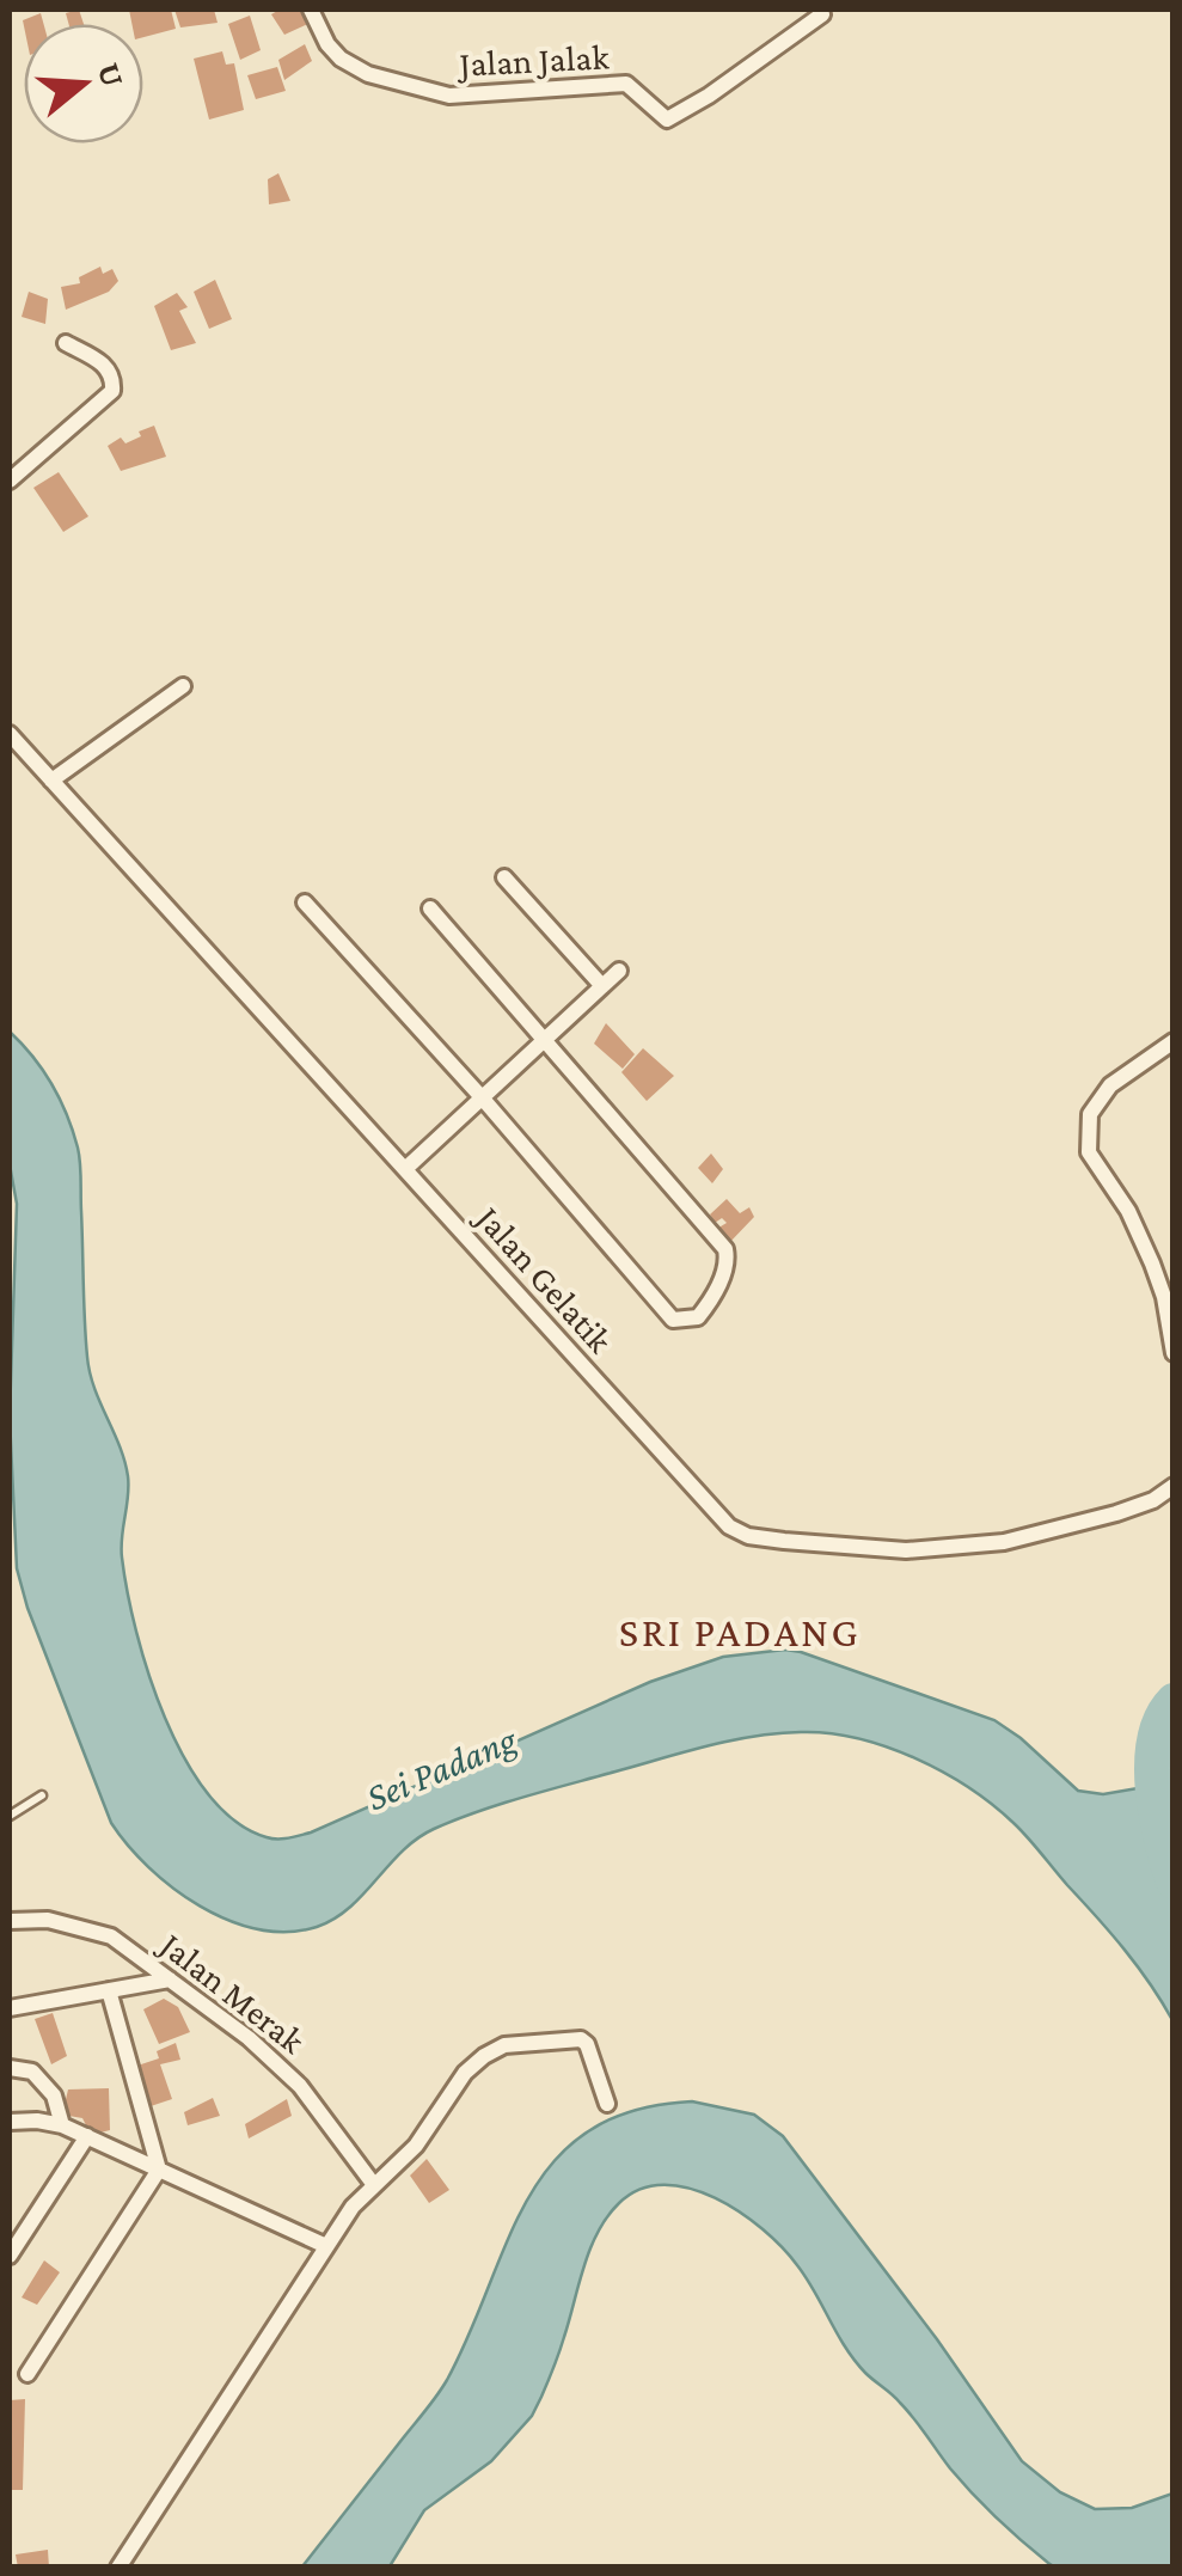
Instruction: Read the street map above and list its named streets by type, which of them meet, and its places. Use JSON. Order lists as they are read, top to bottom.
{
  "streets": {
    "street": ["Jalan Jalak", "Jalan Gelatik", "Jalan Merak"]
  },
  "districts": ["SRI PADANG"],
  "water": ["Sei Padang"],
  "north": "right"
}
